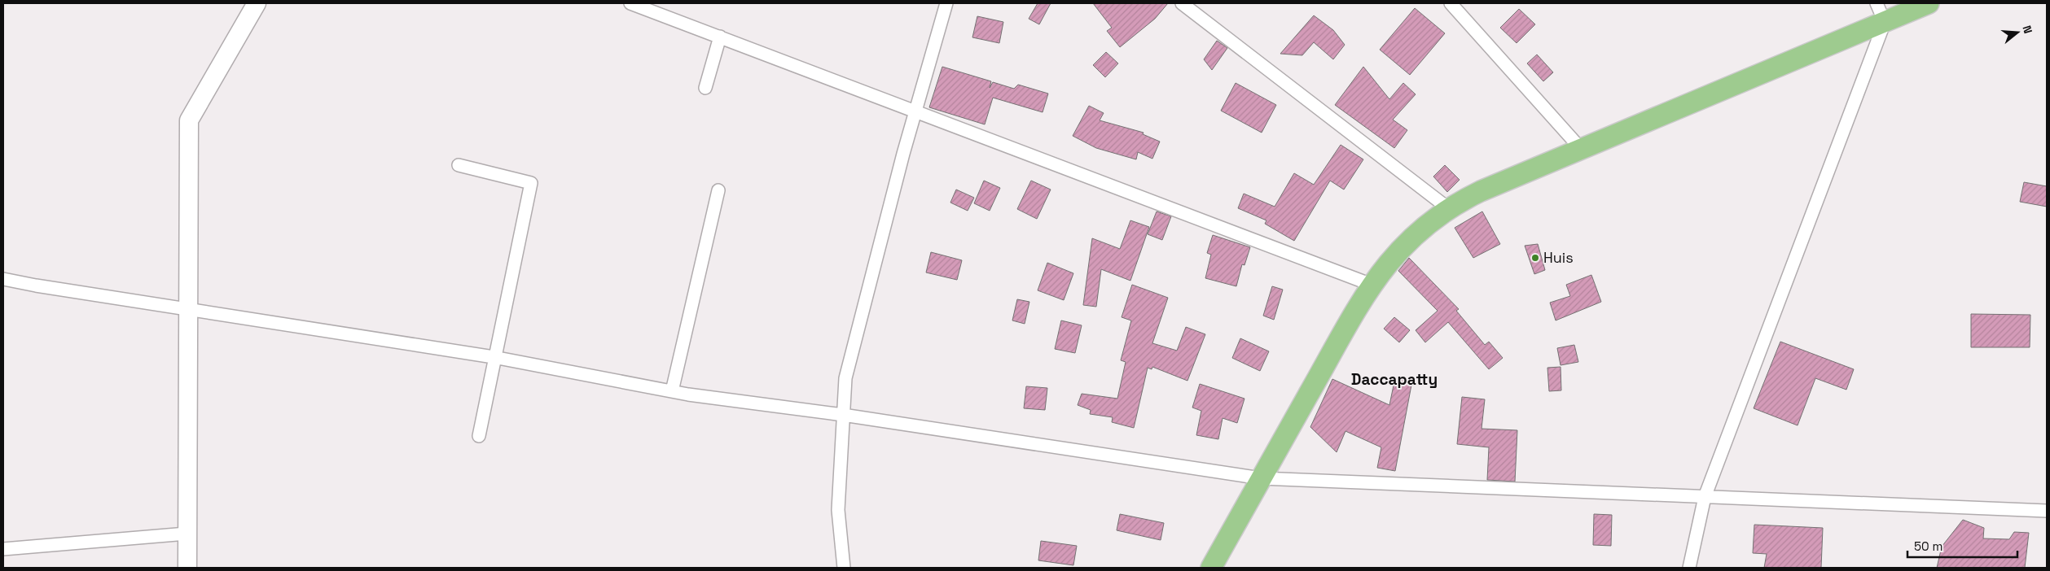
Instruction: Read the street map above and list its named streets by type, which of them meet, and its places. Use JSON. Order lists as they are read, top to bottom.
{
  "districts": ["Daccapatty"],
  "places": ["Huis"],
  "scale_bar": "50 m",
  "north": "right"
}
